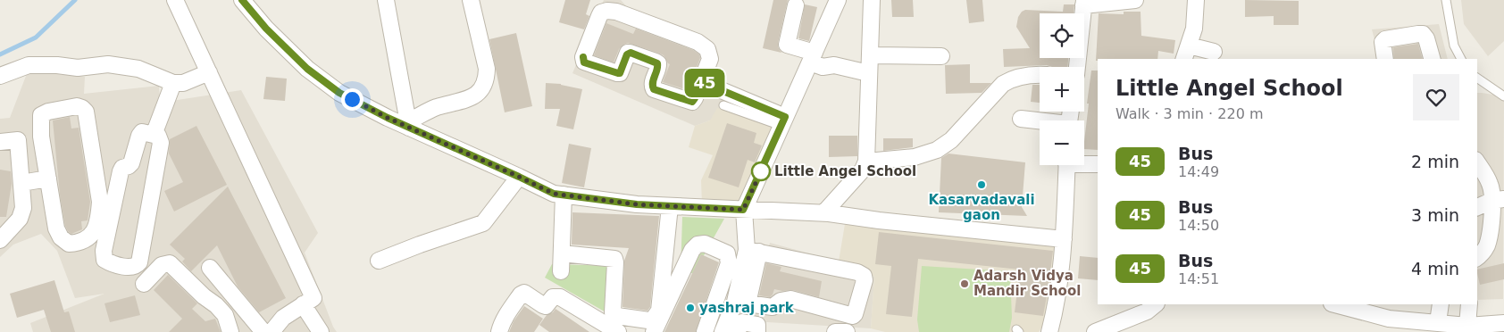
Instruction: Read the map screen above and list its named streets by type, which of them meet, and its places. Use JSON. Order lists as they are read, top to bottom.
{
  "places": [
    "Little Angel School",
    "Kasarvadavali gaon",
    "Adarsh Vidya Mandir School",
    "yashraj park"
  ],
  "lines": ["bus line 45"],
  "page": {
    "on_map": "45",
    "map_buttons": ["+", "−"],
    "heading": ["Little Angel School", "Walk · 3 min · 220 m"],
    "list": [
      {
        "mark": "45",
        "name": "Bus",
        "note": "14:49",
        "value": "2 min"
      },
      {
        "mark": "45",
        "name": "Bus",
        "note": "14:50",
        "value": "3 min"
      },
      {
        "mark": "45",
        "name": "Bus",
        "note": "14:51",
        "value": "4 min"
      }
    ]
  }
}
